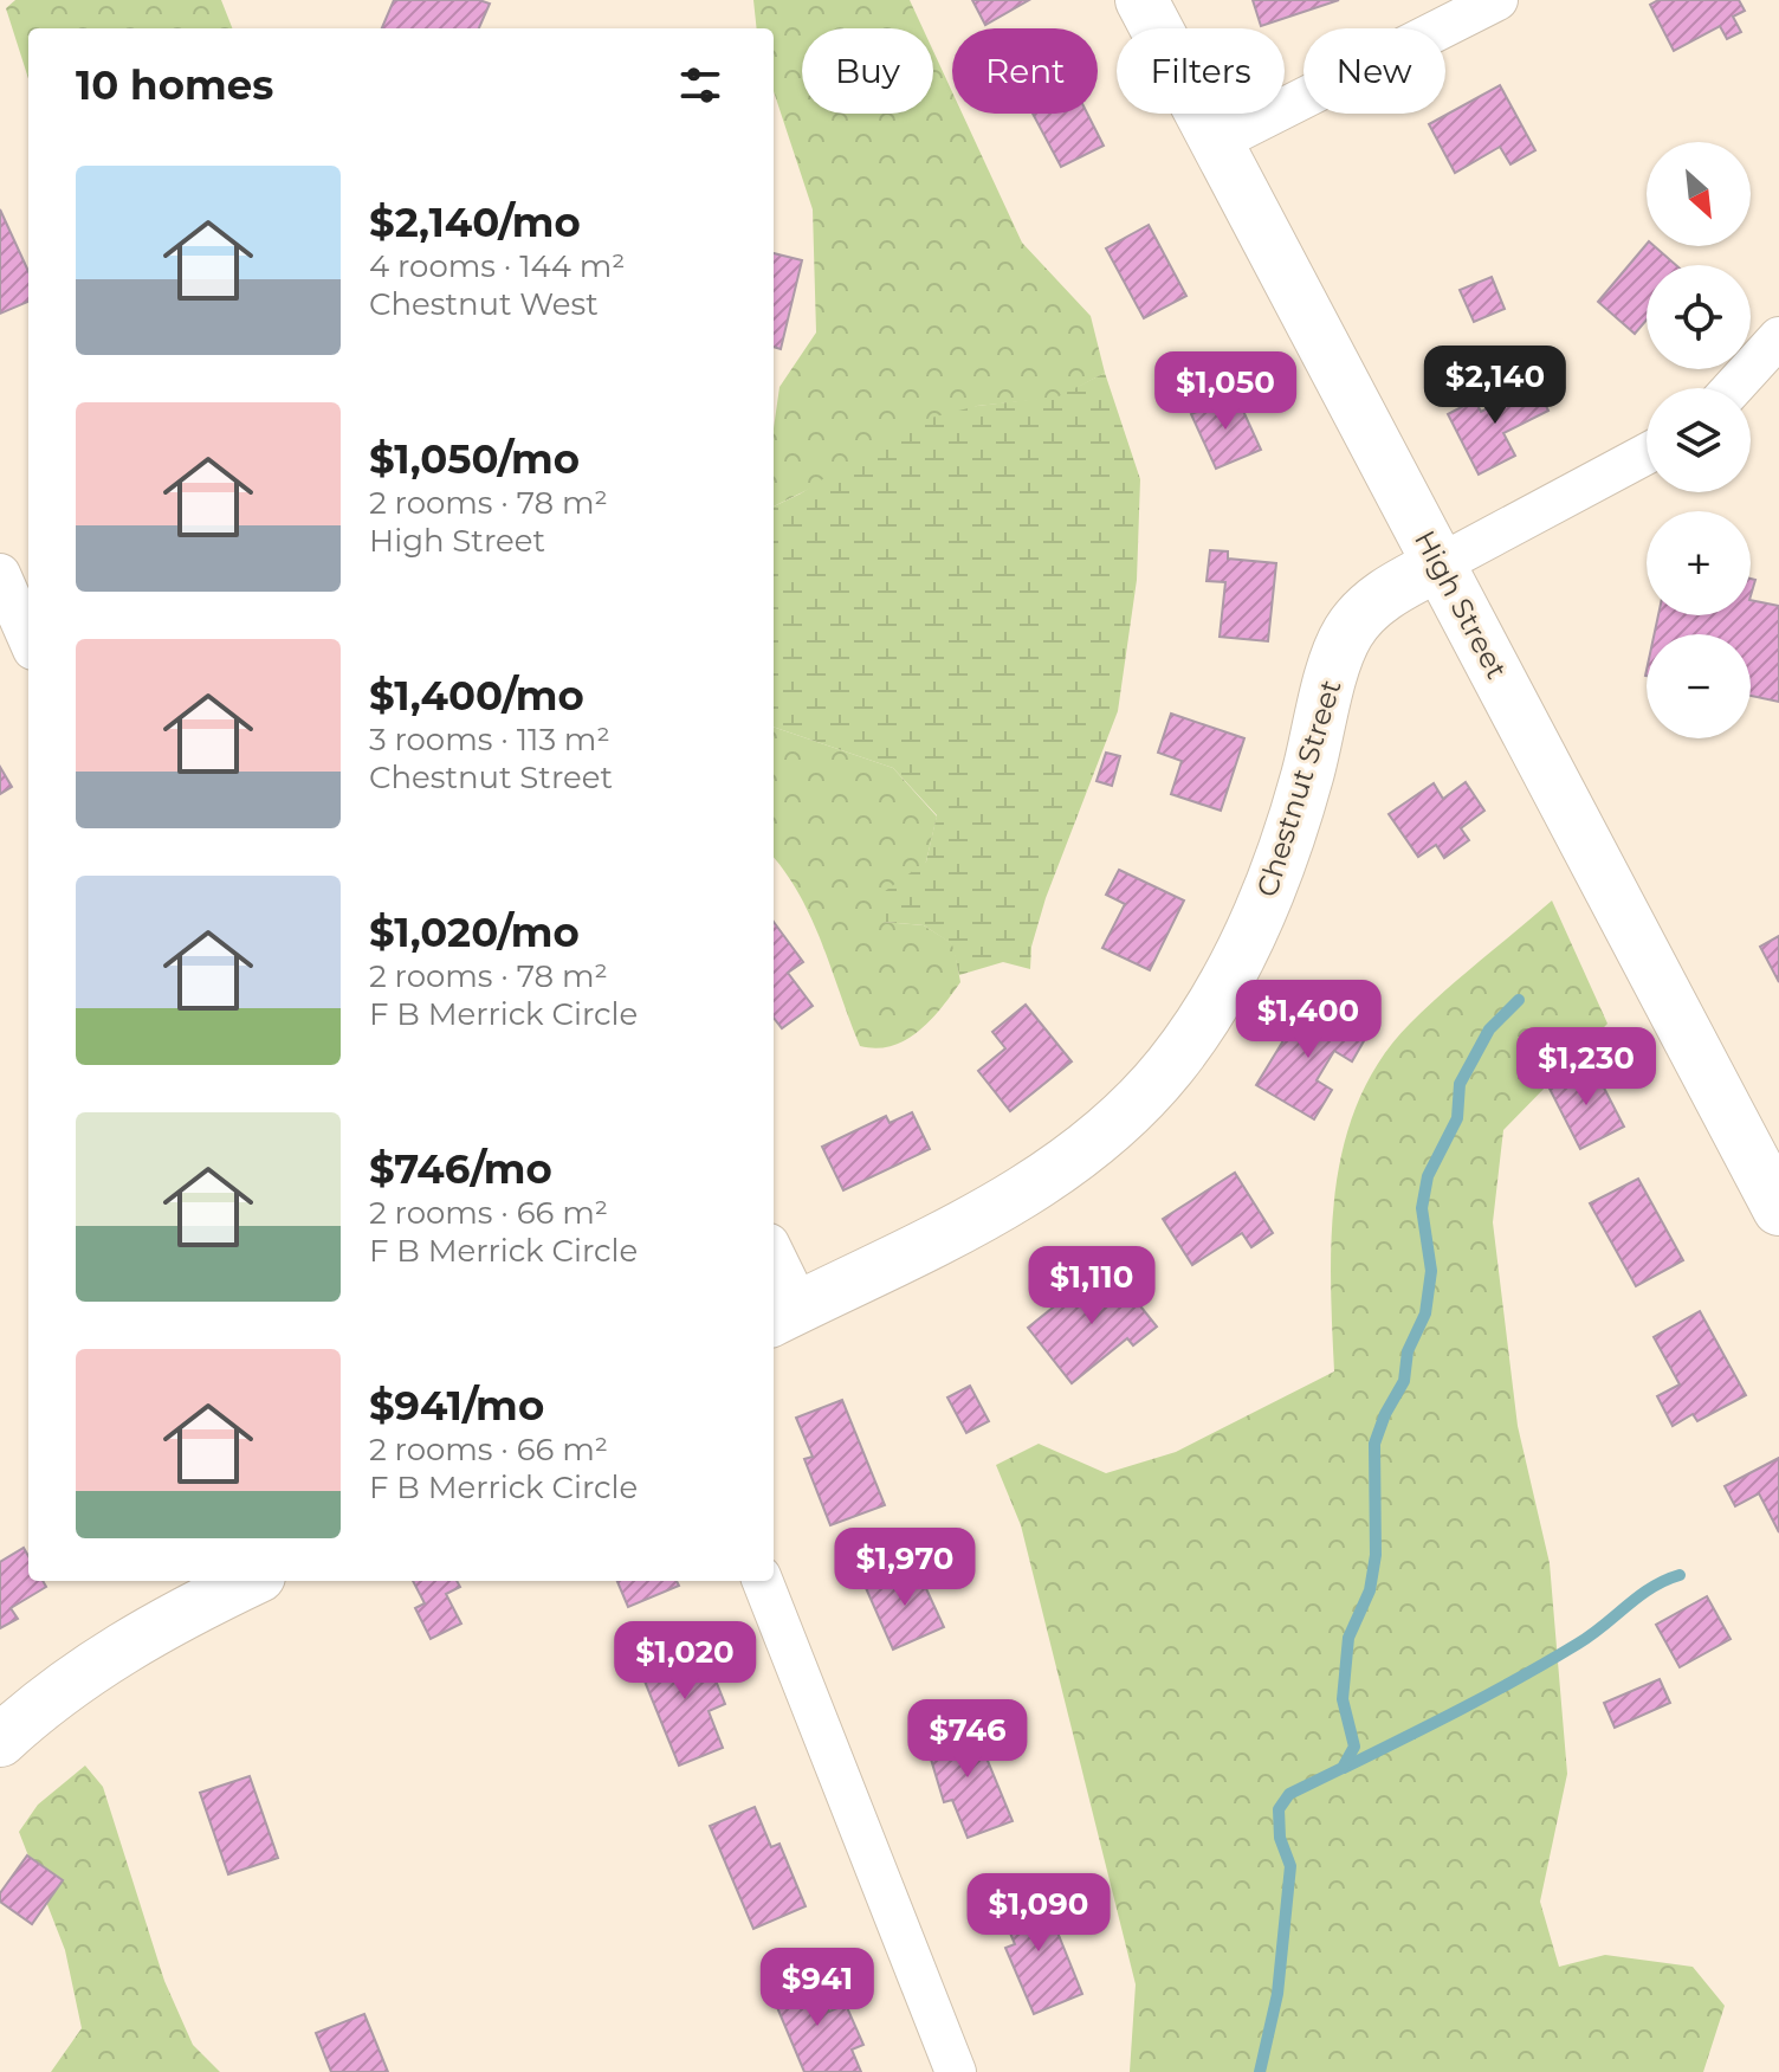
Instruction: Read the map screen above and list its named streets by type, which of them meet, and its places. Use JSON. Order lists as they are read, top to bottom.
{
  "streets": {
    "main road": ["High Street", "Chestnut Street"]
  },
  "crossings": [
    ["High Street", "Chestnut Street"]
  ],
  "north": "bottom right",
  "page": {
    "chip": [
      "Buy",
      "Rent",
      "Filters",
      "New"
    ],
    "heading": "10 homes",
    "map_buttons": ["+", "−"],
    "list": [
      {
        "name": "$2,140/mo",
        "note": "4 rooms · 144 m² · Chestnut West"
      },
      {
        "name": "$1,050/mo",
        "note": "2 rooms · 78 m² · High Street"
      },
      {
        "name": "$1,400/mo",
        "note": "3 rooms · 113 m² · Chestnut Street"
      },
      {
        "name": "$1,020/mo",
        "note": "2 rooms · 78 m² · F B Merrick Circle"
      },
      {
        "name": "$746/mo",
        "note": "2 rooms · 66 m² · F B Merrick Circle"
      },
      {
        "name": "$941/mo",
        "note": "2 rooms · 66 m² · F B Merrick Circle"
      }
    ],
    "price": [
      "$2,140",
      "$1,050",
      "$1,400",
      "$1,230",
      "$1,110",
      "$1,970",
      "$1,020",
      "$746",
      "$1,090",
      "$941"
    ]
  }
}
